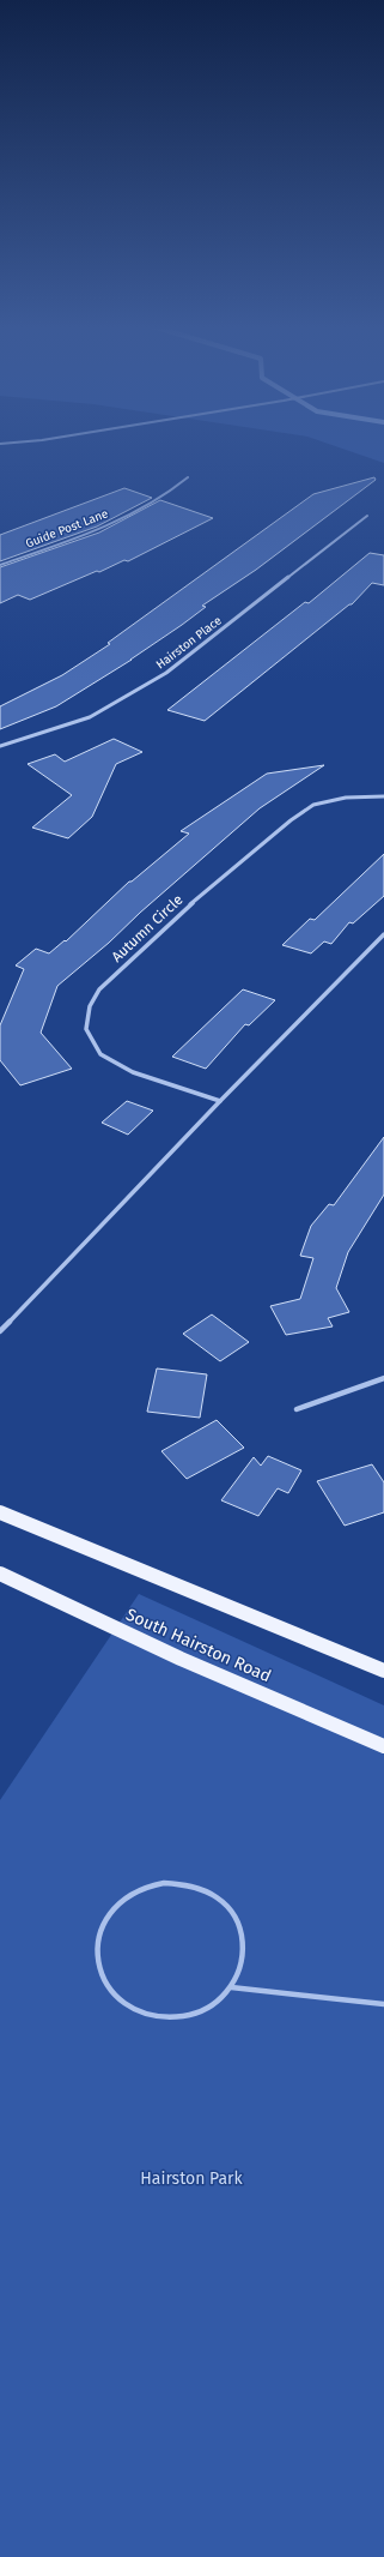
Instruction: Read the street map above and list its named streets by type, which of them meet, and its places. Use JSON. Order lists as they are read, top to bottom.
{
  "streets": {
    "main road": ["South Hairston Road"],
    "street": ["Guide Post Lane", "Hairston Place", "Autumn Circle"]
  },
  "parks": ["Hairston Park"]
}
